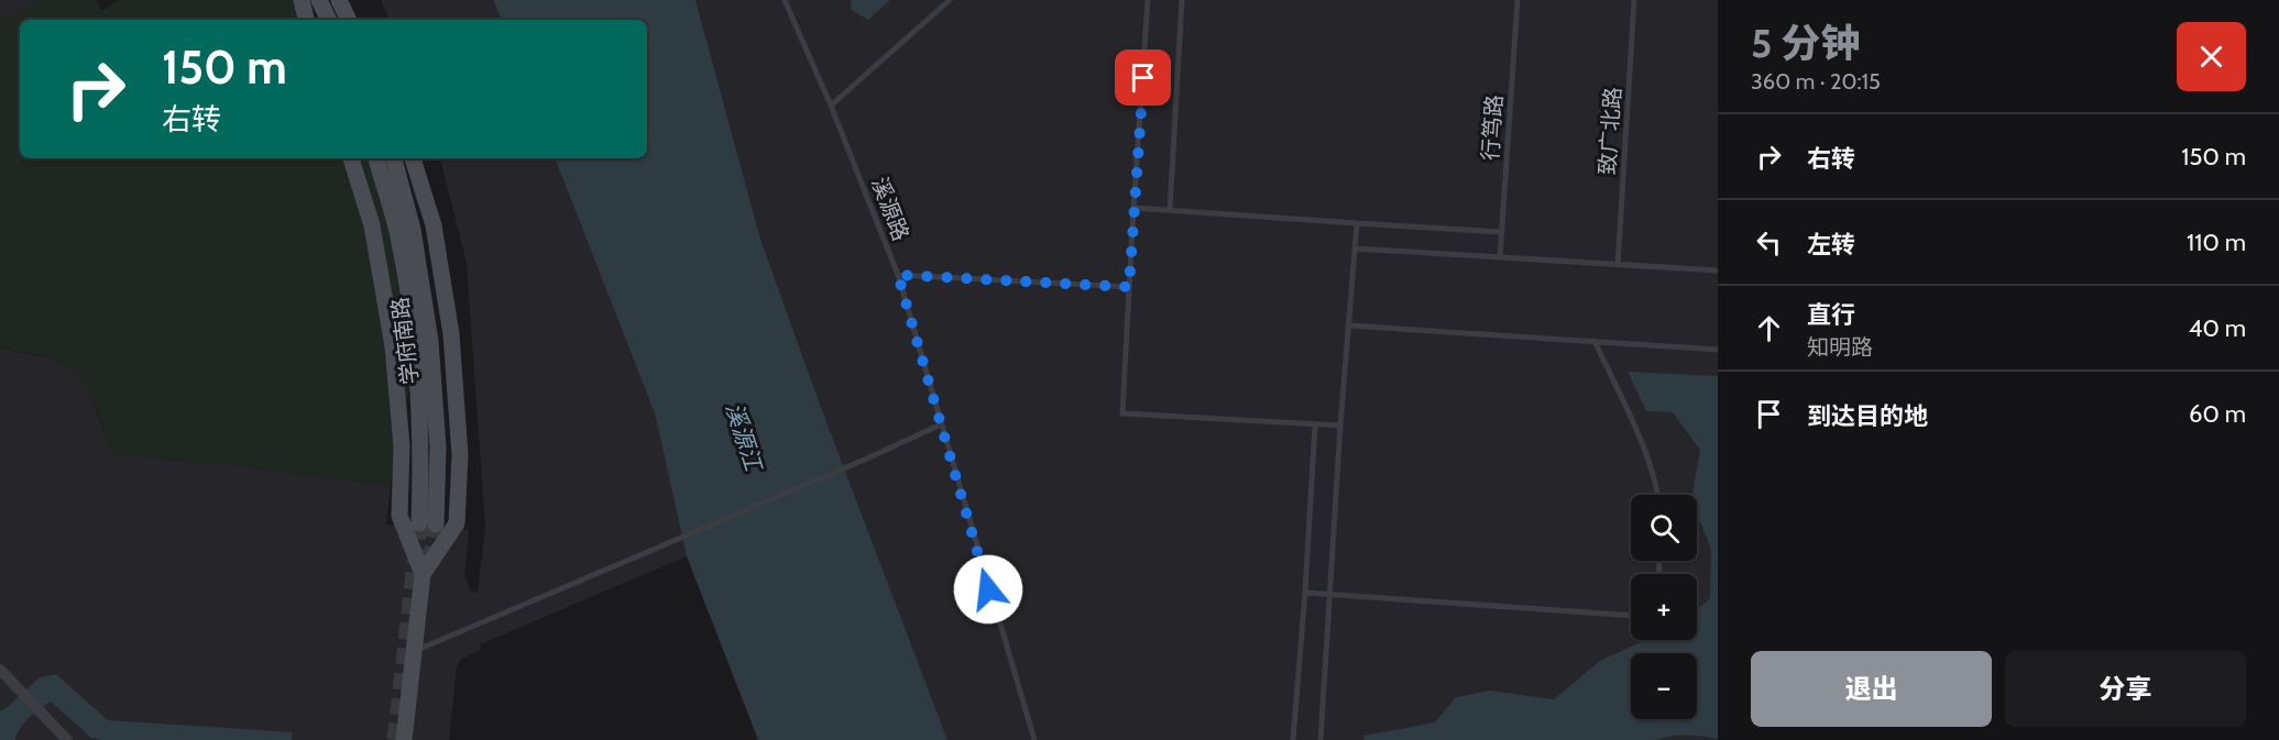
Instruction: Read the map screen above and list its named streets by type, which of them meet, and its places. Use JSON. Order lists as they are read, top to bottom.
{
  "streets": {
    "main road": ["学府南路"],
    "lane": ["行笃路", "致广北路", "溪源路"]
  },
  "water": ["溪源江"],
  "page": {
    "heading": ["5 分钟", "360 m · 20:15"],
    "turn": ["150 m", "右转"],
    "list": [
      {
        "name": "右转",
        "value": "150 m"
      },
      {
        "name": "左转",
        "value": "110 m"
      },
      {
        "name": "直行",
        "note": "知明路",
        "value": "40 m"
      },
      {
        "name": "到达目的地",
        "value": "60 m"
      }
    ],
    "map_buttons": ["+", "−"],
    "buttons": ["退出", "分享"]
  }
}
